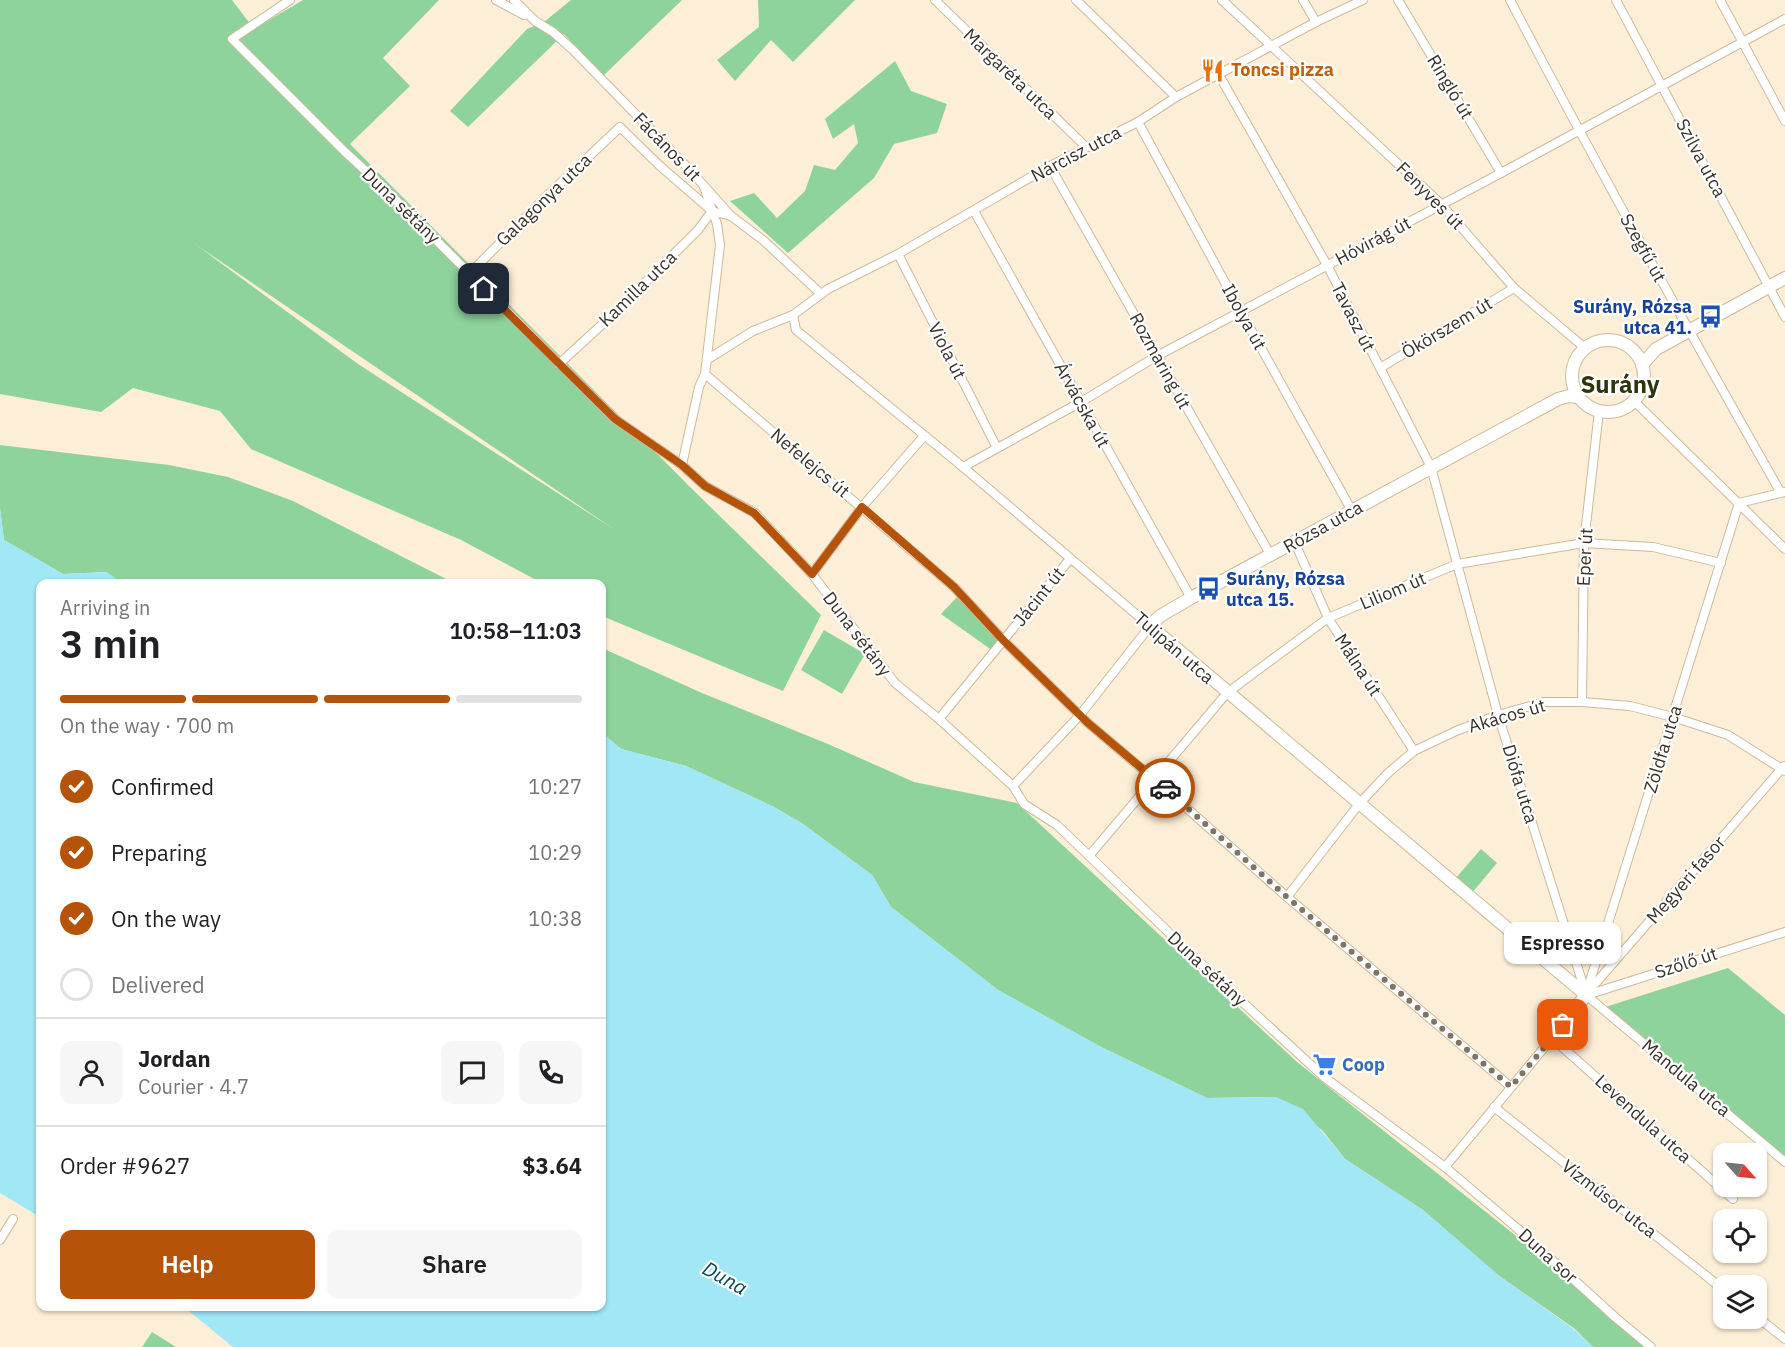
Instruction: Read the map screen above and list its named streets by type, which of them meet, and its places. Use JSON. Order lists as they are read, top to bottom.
{
  "streets": {
    "street": [
      "Margaréta utca",
      "Ringló út",
      "Fácános út",
      "Nárcisz utca",
      "Szilva utca",
      "Fenyves út",
      "Galagonya utca",
      "Duna sétány",
      "Hóvirág út",
      "Szegfű út",
      "Kamilla utca",
      "Ibolya út",
      "Tavasz út",
      "Ökörszem út",
      "Viola út",
      "Rozmaring út",
      "Árvácska út",
      "Nefelejcs út",
      "Rózsa utca",
      "Eper út",
      "Liliom út",
      "Jácint út",
      "Tulipán utca",
      "Málna út",
      "Akácos út",
      "Zöldfa utca",
      "Diófa utca",
      "Megyeri fasor",
      "Szőlő út",
      "Mandula utca",
      "Levendula utca",
      "Vízműsor utca",
      "Duna sor"
    ]
  },
  "crossings": [
    ["Margaréta utca", "Nárcisz utca"],
    ["Ringló út", "Hóvirág út"],
    ["Fácános út", "Nárcisz utca"],
    ["Nárcisz utca", "Fenyves út"],
    ["Nárcisz utca", "Ibolya út"],
    ["Nárcisz utca", "Tavasz út"],
    ["Nárcisz utca", "Viola út"],
    ["Nárcisz utca", "Rozmaring út"],
    ["Nárcisz utca", "Árvácska út"],
    ["Nárcisz utca", "Tulipán utca"],
    ["Szilva utca", "Hóvirág út"],
    ["Fenyves út", "Hóvirág út"],
    ["Fenyves út", "Ökörszem út"],
    ["Fenyves út", "Eper út"],
    ["Galagonya utca", "Duna sétány"],
    ["Galagonya utca", "Kamilla utca"],
    ["Duna sétány", "Kamilla utca"],
    ["Duna sétány", "Rózsa utca"],
    ["Duna sétány", "Liliom út"],
    ["Duna sétány", "Jácint út"],
    ["Duna sétány", "Duna sor"],
    ["Hóvirág út", "Szegfű út"],
    ["Hóvirág út", "Ibolya út"],
    ["Hóvirág út", "Tavasz út"],
    ["Hóvirág út", "Viola út"],
    ["Hóvirág út", "Rozmaring út"],
    ["Hóvirág út", "Árvácska út"],
    ["Hóvirág út", "Tulipán utca"],
    ["Ibolya út", "Rózsa utca"],
    ["Tavasz út", "Ökörszem út"],
    ["Tavasz út", "Rózsa utca"],
    ["Tavasz út", "Diófa utca"],
    ["Rozmaring út", "Rózsa utca"],
    ["Árvácska út", "Rózsa utca"],
    ["Nefelejcs út", "Rózsa utca"],
    ["Nefelejcs út", "Liliom út"],
    ["Nefelejcs út", "Jácint út"],
    ["Nefelejcs út", "Akácos út"],
    ["Rózsa utca", "Tulipán utca"],
    ["Rózsa utca", "Málna út"],
    ["Rózsa utca", "Diófa utca"],
    ["Eper út", "Liliom út"],
    ["Eper út", "Akácos út"],
    ["Liliom út", "Tulipán utca"],
    ["Liliom út", "Málna út"],
    ["Liliom út", "Zöldfa utca"],
    ["Liliom út", "Diófa utca"],
    ["Jácint út", "Tulipán utca"],
    ["Tulipán utca", "Akácos út"],
    ["Tulipán utca", "Zöldfa utca"],
    ["Tulipán utca", "Diófa utca"],
    ["Tulipán utca", "Megyeri fasor"],
    ["Tulipán utca", "Szőlő út"],
    ["Tulipán utca", "Mandula utca"],
    ["Málna út", "Akácos út"],
    ["Akácos út", "Zöldfa utca"],
    ["Akácos út", "Diófa utca"],
    ["Akácos út", "Megyeri fasor"],
    ["Zöldfa utca", "Diófa utca"],
    ["Zöldfa utca", "Megyeri fasor"],
    ["Zöldfa utca", "Szőlő út"],
    ["Zöldfa utca", "Mandula utca"],
    ["Diófa utca", "Megyeri fasor"],
    ["Diófa utca", "Szőlő út"],
    ["Diófa utca", "Mandula utca"],
    ["Megyeri fasor", "Szőlő út"],
    ["Megyeri fasor", "Mandula utca"],
    ["Szőlő út", "Mandula utca"]
  ],
  "districts": ["Surány"],
  "water": ["Duna"],
  "places": {
    "restaurant": ["Toncsi pizza"],
    "bus stop": ["Surány, Rózsa utca 41.", "Surány, Rózsa utca 15."],
    "other": ["Espresso"],
    "supermarket": ["Coop"]
  },
  "north": "bottom right",
  "page": {
    "heading": ["3 min", "Arriving in", "10:58–11:03"],
    "panel": [
      "Jordan",
      "Courier · 4.7",
      "Order #9627",
      "$3.64"
    ],
    "bar": "On the way · 700 m",
    "list": [
      ["Confirmed", "10:27"],
      ["Preparing", "10:29"],
      ["On the way", "10:38"],
      "Delivered"
    ],
    "bubble": "Espresso",
    "buttons": ["Help", "Share"]
  }
}
